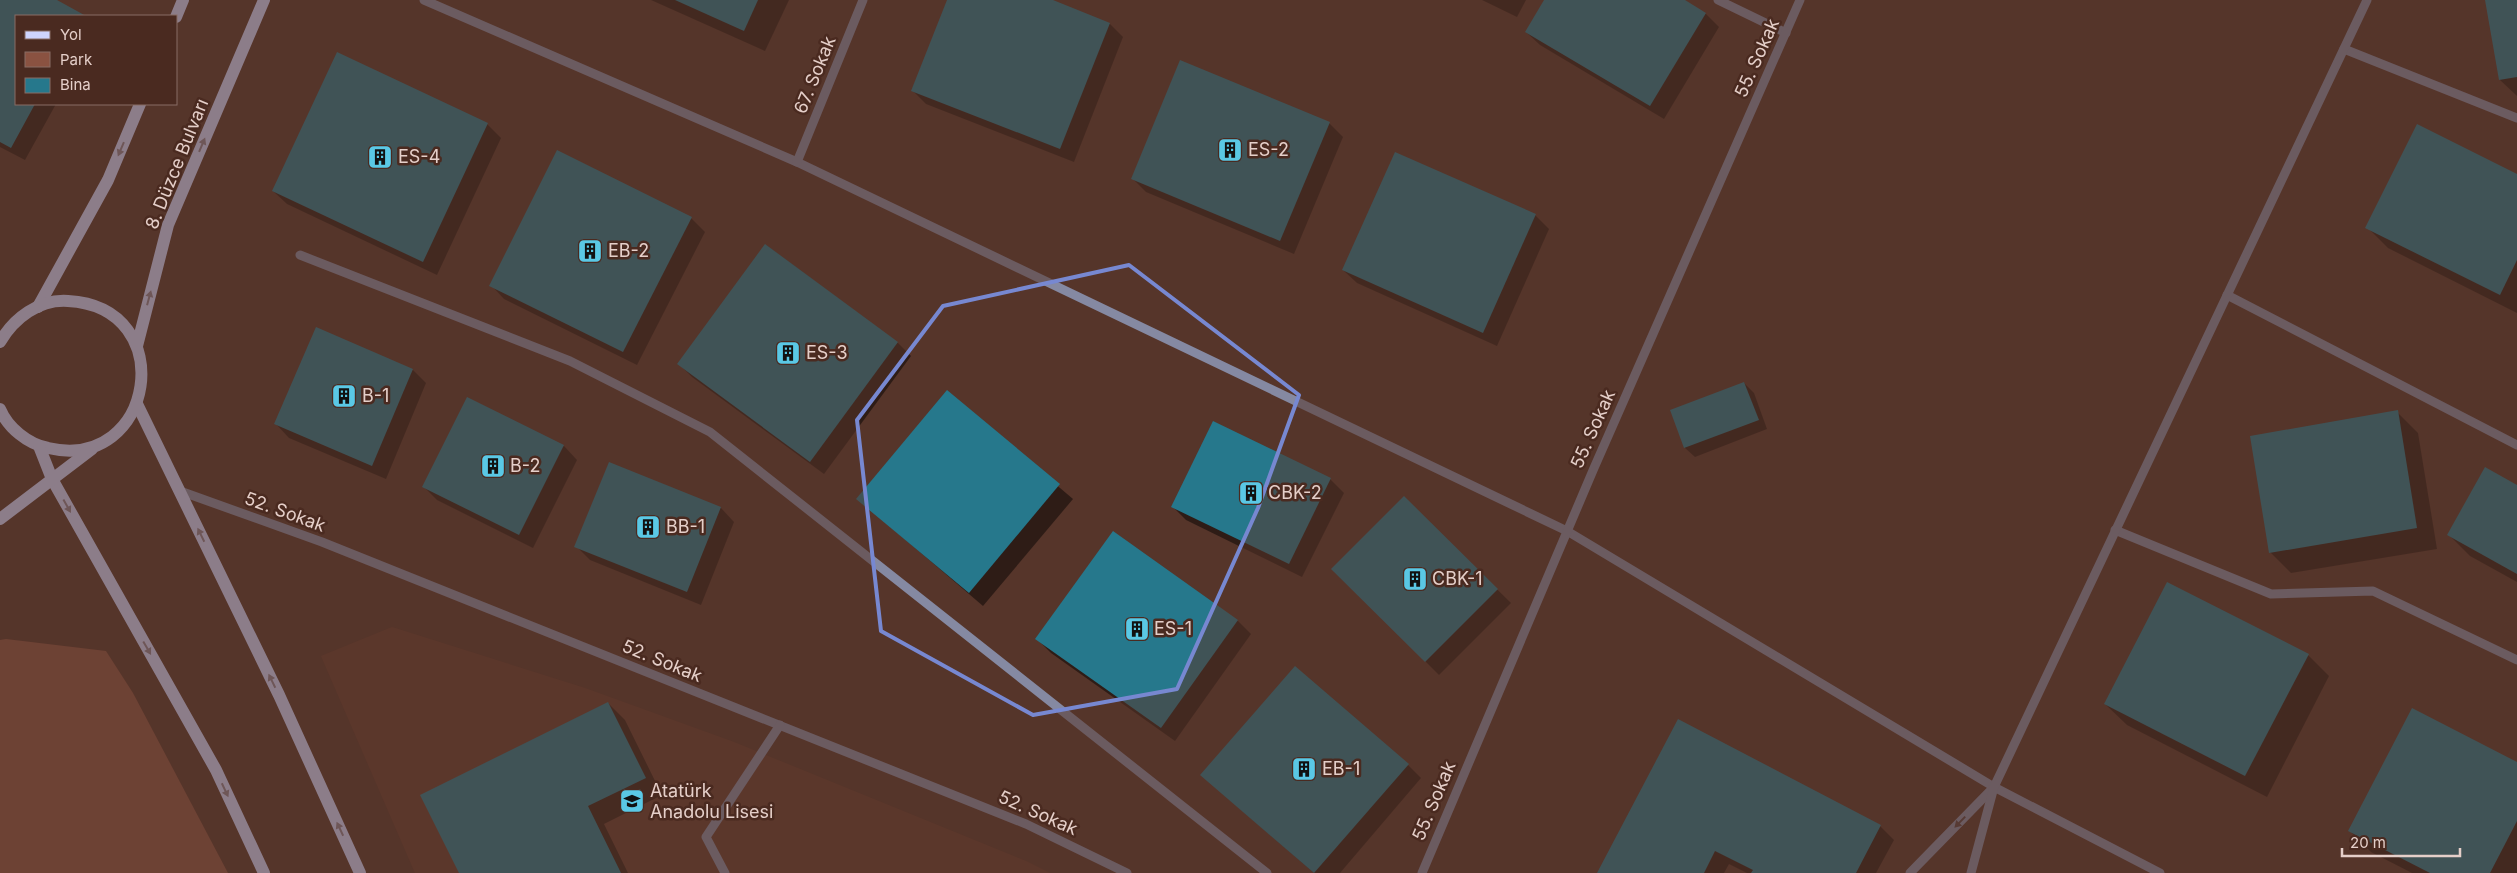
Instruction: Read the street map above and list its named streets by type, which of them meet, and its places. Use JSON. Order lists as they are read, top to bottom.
{
  "streets": {
    "main road": ["8. Düzce Bulvarı"],
    "street": ["55. Sokak", "67. Sokak", "52. Sokak"]
  },
  "places": {
    "building": [
      "ES-2",
      "ES-4",
      "EB-2",
      "ES-3",
      "B-1",
      "B-2",
      "CBK-2",
      "BB-1",
      "CBK-1",
      "ES-1",
      "EB-1"
    ],
    "school or university": ["Atatürk Anadolu Lisesi"]
  },
  "legend": ["Yol", "Park", "Bina"],
  "scale_bar": "20 m"
}
